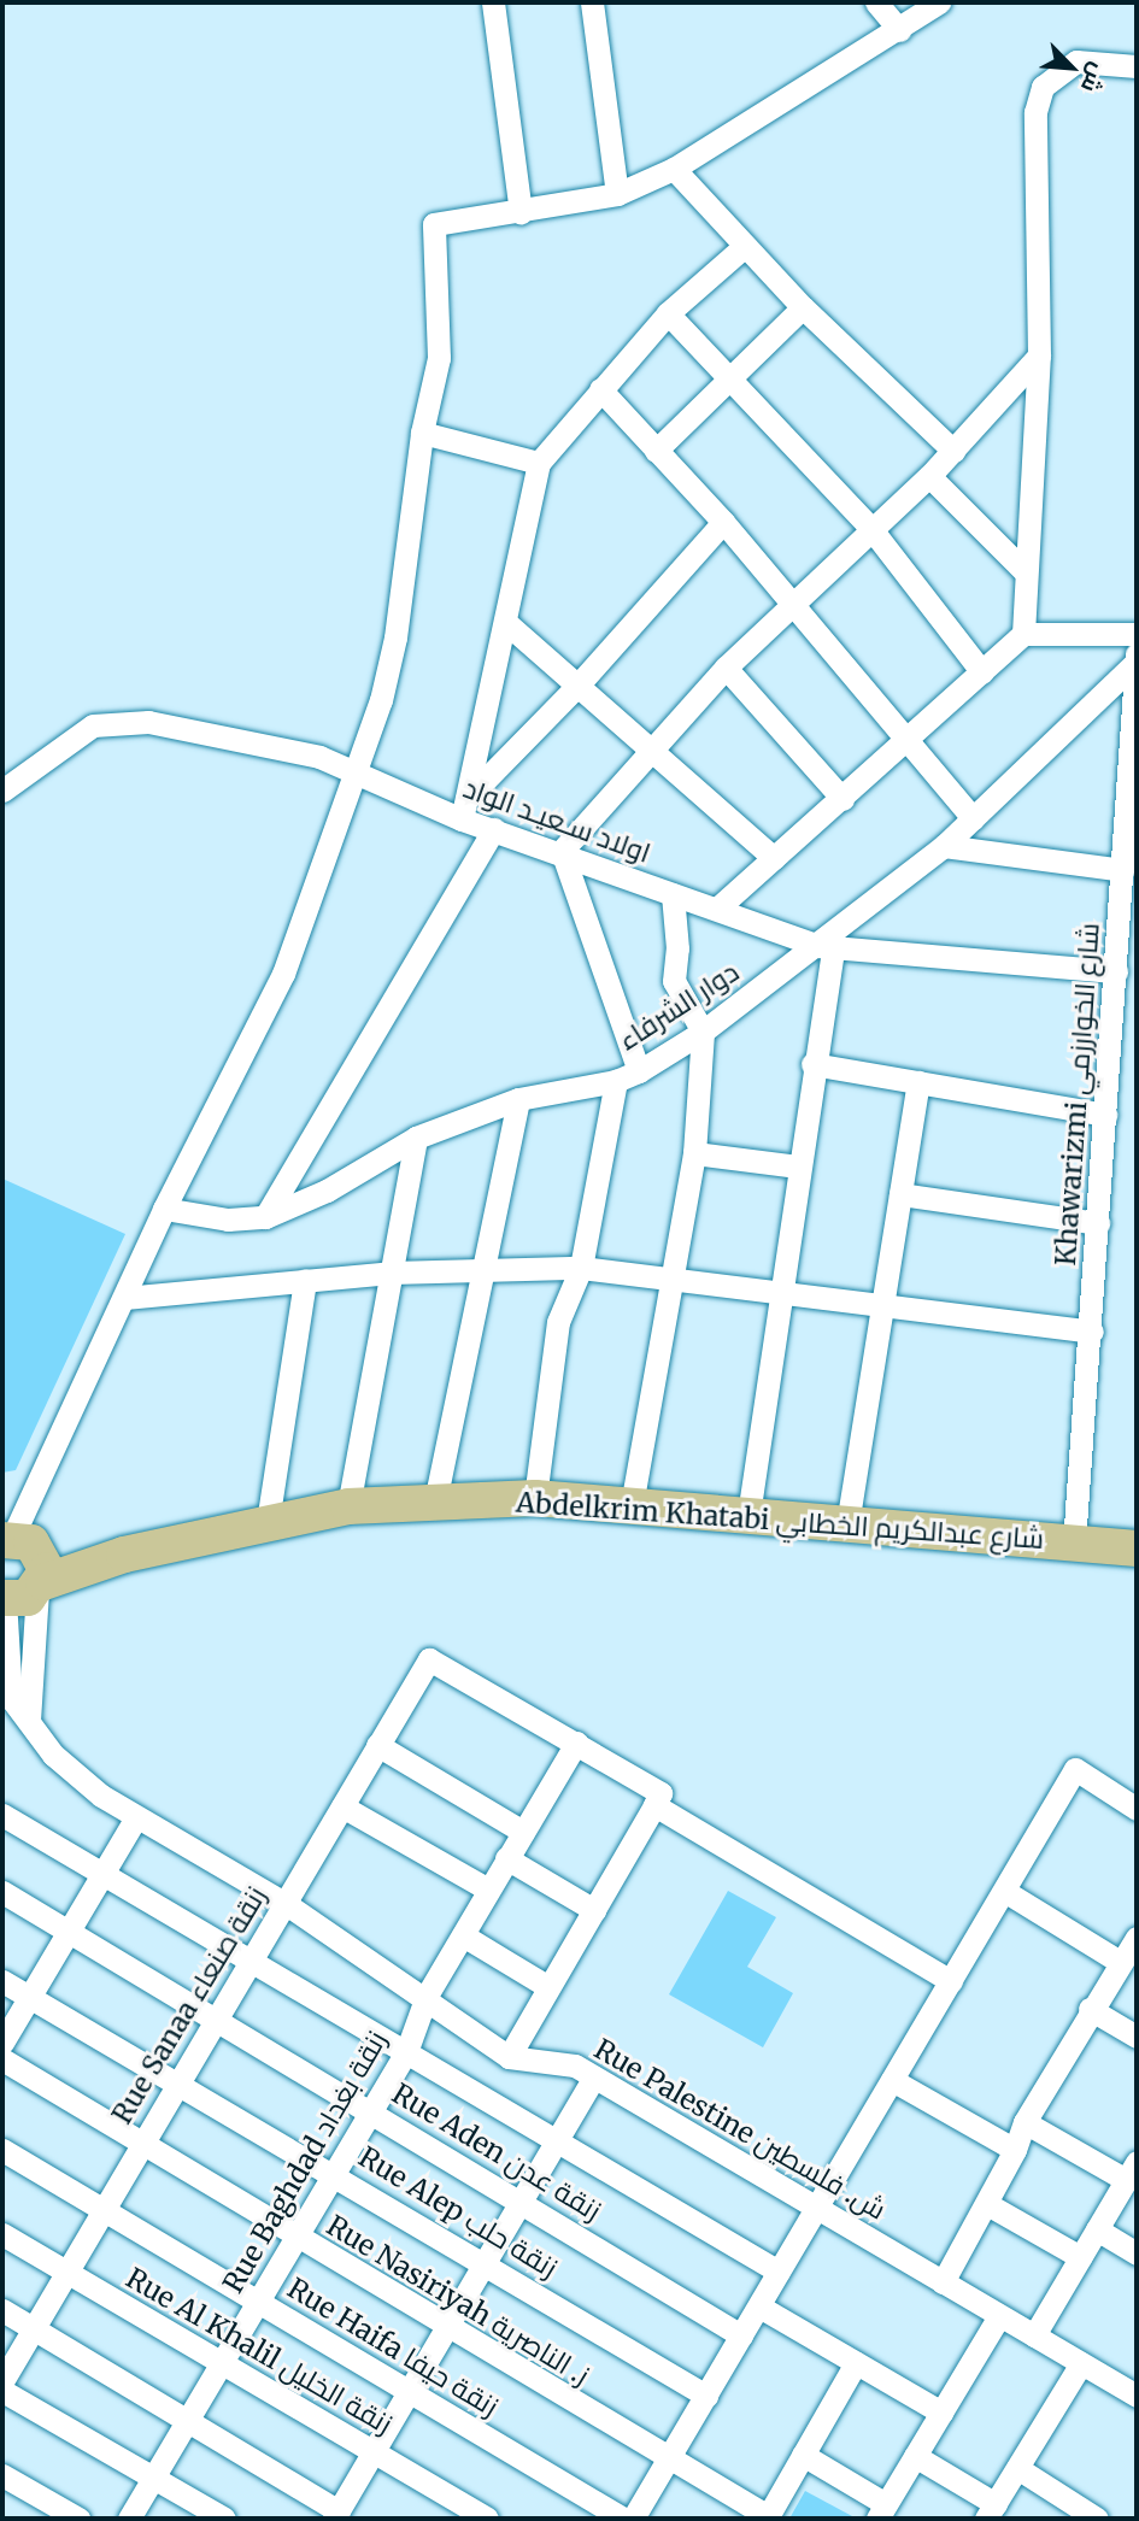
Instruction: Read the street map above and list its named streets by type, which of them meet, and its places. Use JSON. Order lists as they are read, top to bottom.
{
  "streets": {
    "main road": ["Abdelkrim Khatabi شارع عبدالكريم الخطابي"],
    "street": [
      "اولاد سـعيـد الواد",
      "دوار الشرفاء",
      "Khawarizmi شارع الخوارزمي",
      "Rue Sanaa زنقة صنعاء",
      "Rue Palestine ش. فلسطين",
      "Rue Aden زنقة عدن",
      "Rue Baghdad زنقة بغداد",
      "Rue Alep زنقة حلب",
      "Rue Nasiriyah ز. الناصرية",
      "Rue Haifa زنقة حيفا",
      "Rue Al Khalil زنقة الخليل"
    ]
  },
  "crossings": [
    ["اولاد سـعيـد الواد", "دوار الشرفاء"],
    ["اولاد سـعيـد الواد", "Khawarizmi شارع الخوارزمي"],
    ["دوار الشرفاء", "Khawarizmi شارع الخوارزمي"],
    ["Khawarizmi شارع الخوارزمي", "Abdelkrim Khatabi شارع عبدالكريم الخطابي"],
    ["Rue Sanaa زنقة صنعاء", "Rue Aden زنقة عدن"],
    ["Rue Sanaa زنقة صنعاء", "Rue Baghdad زنقة بغداد"],
    ["Rue Sanaa زنقة صنعاء", "Rue Alep زنقة حلب"],
    ["Rue Sanaa زنقة صنعاء", "Rue Nasiriyah ز. الناصرية"],
    ["Rue Sanaa زنقة صنعاء", "Rue Haifa زنقة حيفا"],
    ["Rue Sanaa زنقة صنعاء", "Rue Al Khalil زنقة الخليل"],
    ["Rue Aden زنقة عدن", "Rue Baghdad زنقة بغداد"],
    ["Rue Baghdad زنقة بغداد", "Rue Alep زنقة حلب"],
    ["Rue Baghdad زنقة بغداد", "Rue Nasiriyah ز. الناصرية"],
    ["Rue Baghdad زنقة بغداد", "Rue Haifa زنقة حيفا"],
    ["Rue Baghdad زنقة بغداد", "Rue Al Khalil زنقة الخليل"]
  ],
  "north": "bottom right"
}
